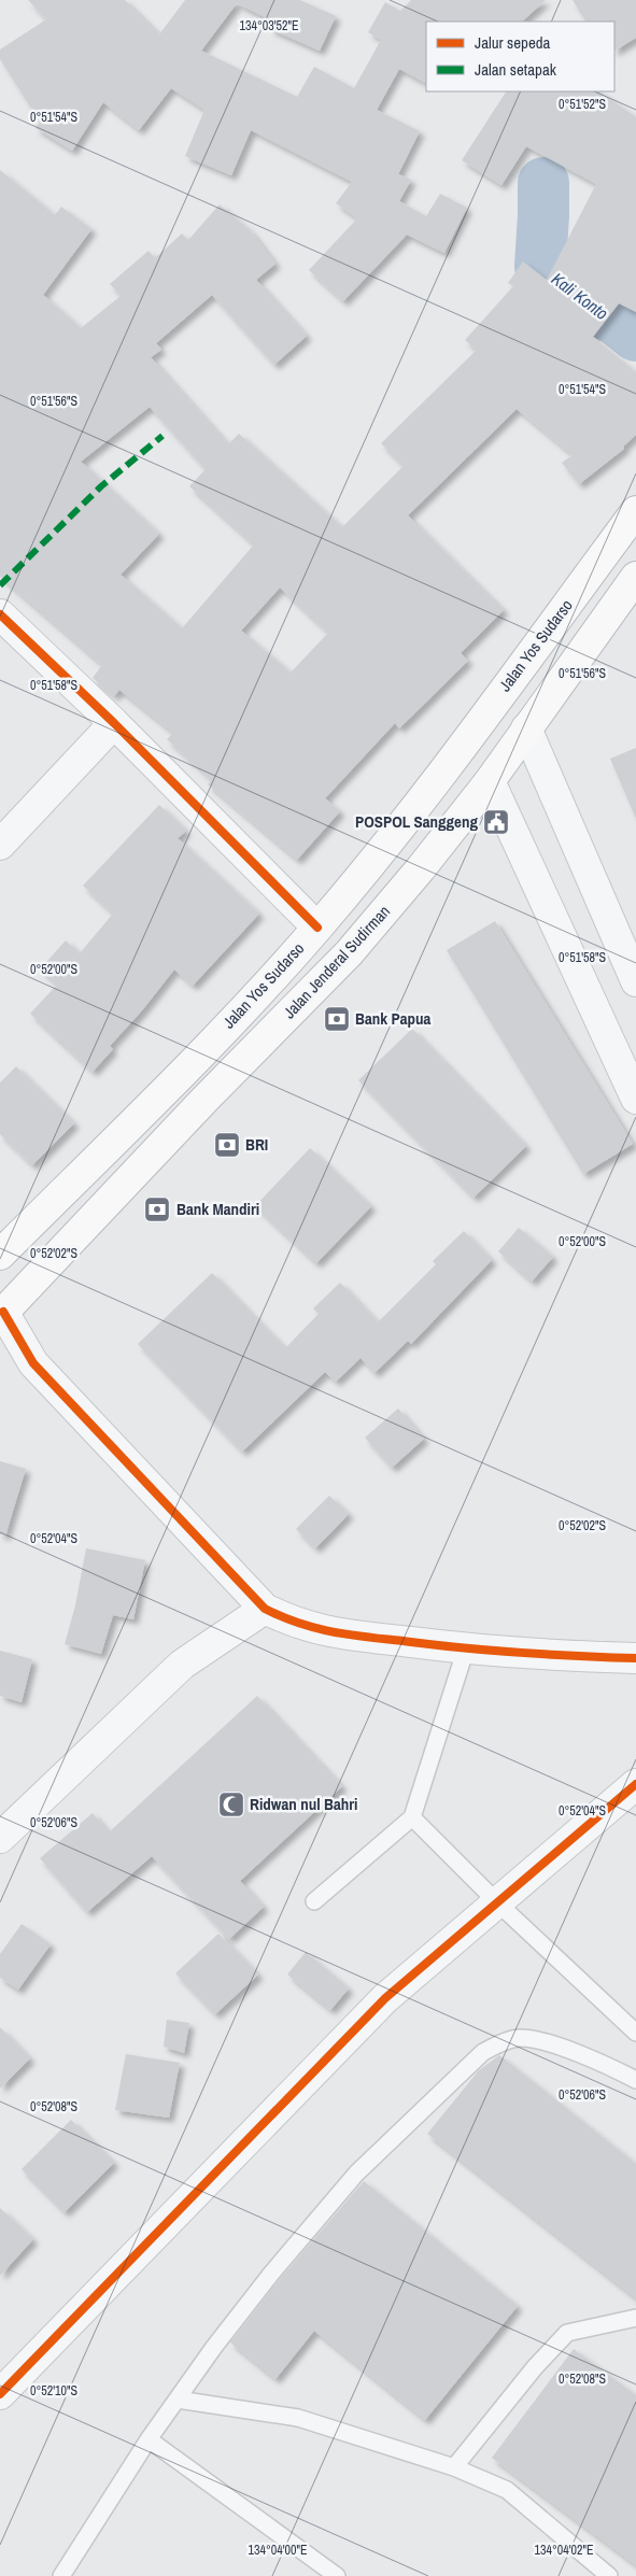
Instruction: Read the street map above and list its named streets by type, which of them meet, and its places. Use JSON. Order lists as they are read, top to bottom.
{
  "streets": {
    "highway": ["Jalan Yos Sudarso", "Jalan Jenderal Sudirman"]
  },
  "water": ["Kali Konto"],
  "places": {
    "public building": ["POSPOL Sanggeng"],
    "bank": ["Bank Papua", "BRI", "Bank Mandiri"],
    "mosque": ["Ridwan nul Bahri"]
  },
  "legend": ["Jalur sepeda", "Jalan setapak"],
  "coordinates": [
    "134°03'52\"E",
    "0°51'52\"S",
    "0°51'54\"S",
    "0°51'56\"S",
    "0°51'58\"S",
    "0°52'00\"S",
    "0°52'02\"S",
    "0°52'04\"S",
    "0°52'06\"S",
    "0°52'08\"S",
    "0°52'10\"S",
    "134°04'00\"E",
    "134°04'02\"E"
  ]
}
